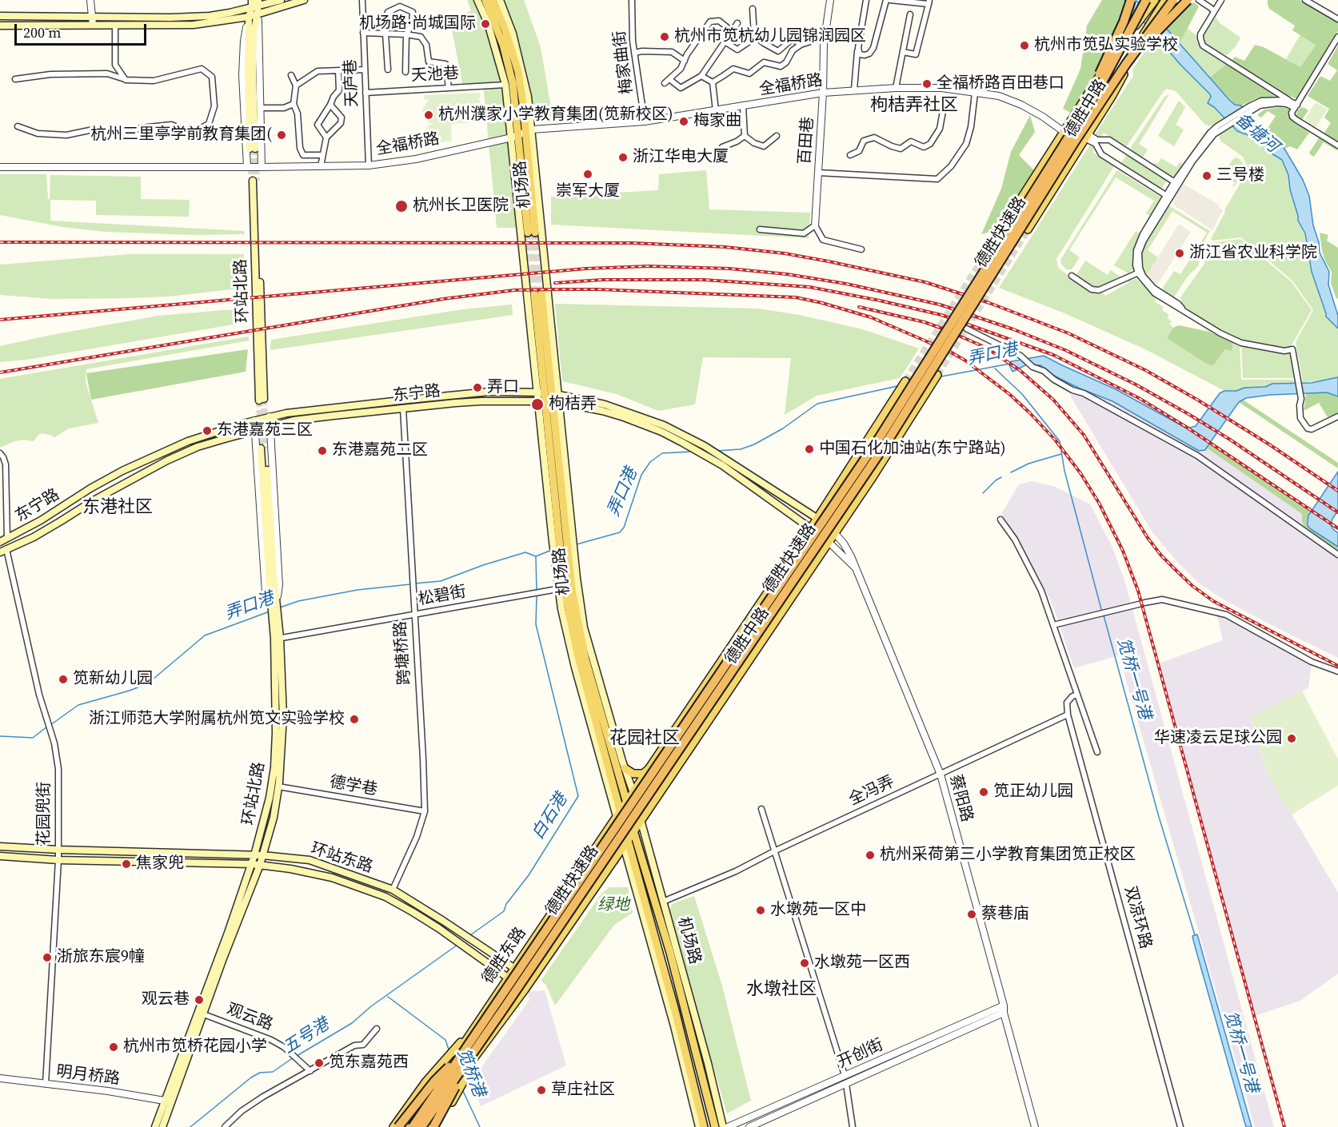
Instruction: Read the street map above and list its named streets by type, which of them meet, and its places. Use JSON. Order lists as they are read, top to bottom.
{
  "streets": {
    "highway": ["德胜快速路"],
    "main road": [
      "德胜中路",
      "机场路",
      "环站北路",
      "东宁路",
      "环站东路",
      "德胜东路"
    ],
    "street": [
      "梅家曲街",
      "天池巷",
      "天庐巷",
      "全福桥路",
      "百田巷",
      "松碧街",
      "跨塘桥路",
      "德学巷",
      "全冯弄",
      "蔡阳路",
      "花园兜街",
      "双凉环路",
      "观云路",
      "开创街",
      "明月桥路"
    ]
  },
  "crossings": [
    ["梅家曲街", "全福桥路"],
    ["天池巷", "天庐巷"],
    ["天池巷", "机场路"],
    ["天庐巷", "全福桥路"],
    ["全福桥路", "德胜中路"],
    ["全福桥路", "百田巷"],
    ["全福桥路", "机场路"],
    ["德胜中路", "机场路"],
    ["德胜中路", "德胜快速路"],
    ["德胜中路", "东宁路"],
    ["德胜中路", "蔡阳路"],
    ["德胜中路", "德胜东路"],
    ["机场路", "东宁路"],
    ["机场路", "松碧街"],
    ["机场路", "全冯弄"],
    ["机场路", "德胜东路"],
    ["德胜快速路", "德胜东路"],
    ["环站北路", "松碧街"],
    ["环站北路", "德学巷"],
    ["环站北路", "环站东路"],
    ["环站北路", "观云路"],
    ["环站北路", "明月桥路"],
    ["东宁路", "跨塘桥路"],
    ["东宁路", "蔡阳路"],
    ["东宁路", "花园兜街"],
    ["松碧街", "跨塘桥路"],
    ["跨塘桥路", "德学巷"],
    ["跨塘桥路", "环站东路"],
    ["全冯弄", "蔡阳路"],
    ["全冯弄", "双凉环路"],
    ["蔡阳路", "开创街"],
    ["花园兜街", "环站东路"],
    ["花园兜街", "明月桥路"],
    ["环站东路", "德胜东路"]
  ],
  "districts": [
    "枸桔弄社区",
    "东港社区",
    "花园社区",
    "水墩社区"
  ],
  "water": [
    "备塘河",
    "弄口港",
    "笕桥一号港",
    "白石港",
    "五号港",
    "笕桥港"
  ],
  "parks": ["绿地"],
  "places": [
    "机场路·尚城国际",
    "杭州市笕杭幼儿园锦润园区",
    "杭州市笕弘实验学校",
    "全福桥路百田巷口",
    "杭州濮家小学教育集团(笕新校区)",
    "梅家曲",
    "杭州三里亭学前教育集团(",
    "浙江华电大厦",
    "崇军大厦",
    "三号楼",
    "杭州长卫医院",
    "浙江省农业科学院",
    "弄口",
    "枸桔弄",
    "东港嘉苑三区",
    "中国石化加油站(东宁路站)",
    "东港嘉苑二区",
    "笕新幼儿园",
    "浙江师范大学附属杭州笕文实验学校",
    "华速凌云足球公园",
    "笕正幼儿园",
    "杭州采荷第三小学教育集团笕正校区",
    "焦家兜",
    "水墩苑一区中",
    "蔡巷庙",
    "浙旅东宸9幢",
    "水墩苑一区西",
    "观云巷",
    "杭州市笕桥花园小学",
    "笕东嘉苑西",
    "草庄社区"
  ],
  "scale_bar": "200 m"
}
